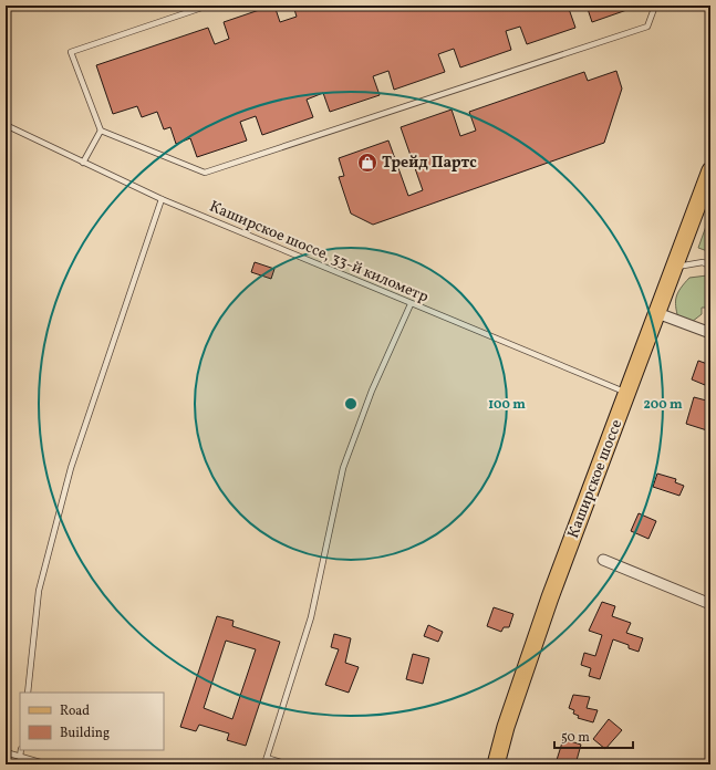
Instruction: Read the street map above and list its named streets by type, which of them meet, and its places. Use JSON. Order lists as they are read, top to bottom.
{
  "streets": {
    "main road": ["Каширское шоссе"],
    "lane": ["Каширское шоссе, 33-й километр"]
  },
  "crossings": [
    ["Каширское шоссе, 33-й километр", "Каширское шоссе"]
  ],
  "places": {
    "shop": ["Трейд Партс"]
  },
  "legend": ["Road", "Building"],
  "scale_bar": "50 m",
  "rings": ["100 m", "200 m"]
}
